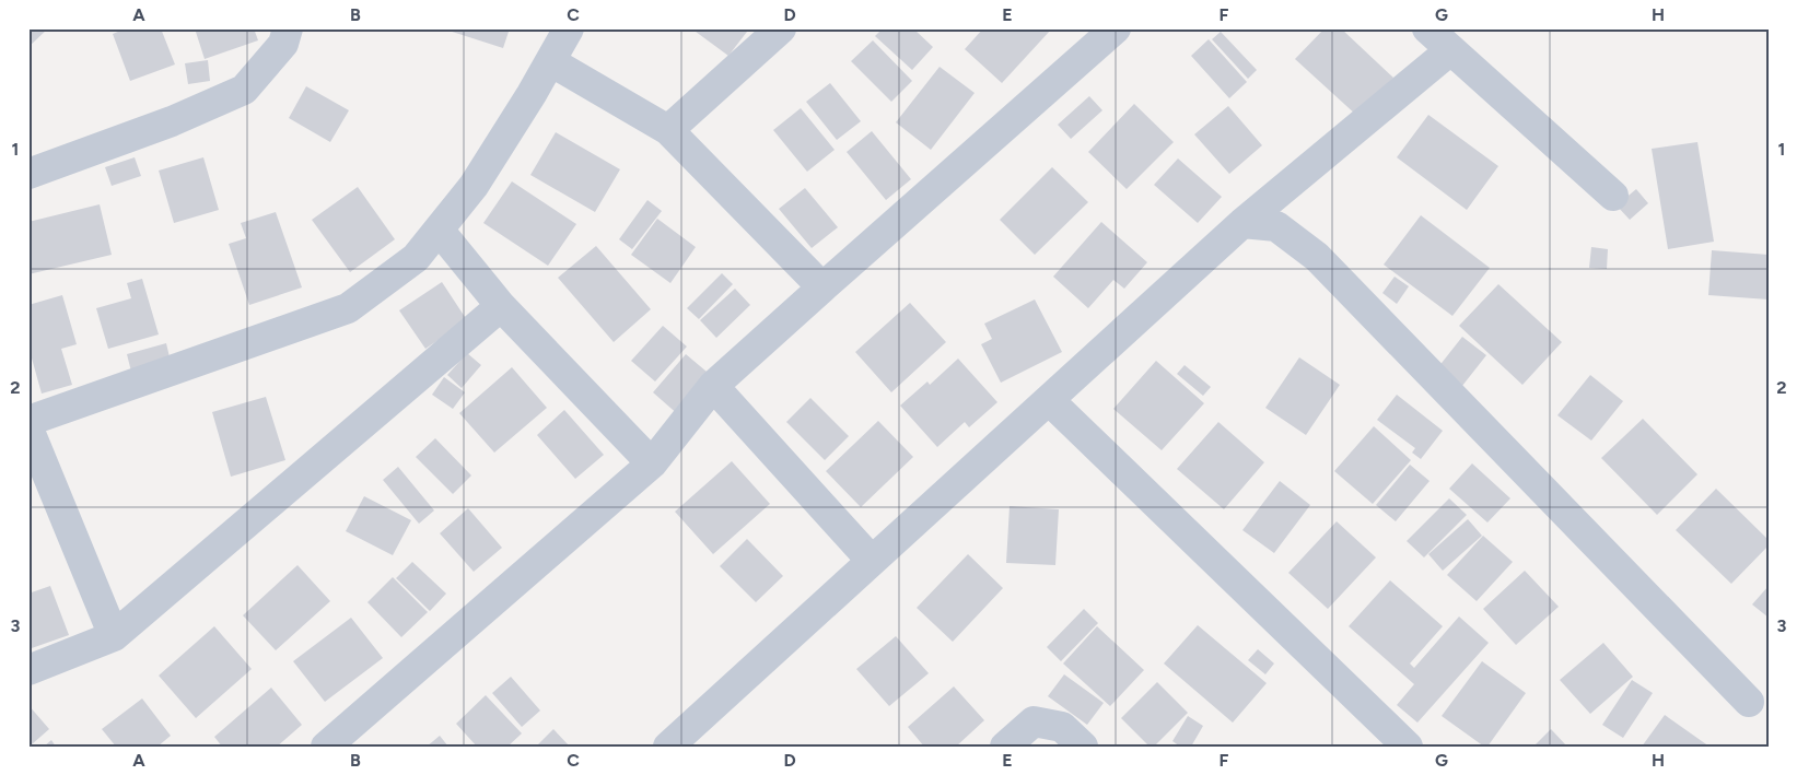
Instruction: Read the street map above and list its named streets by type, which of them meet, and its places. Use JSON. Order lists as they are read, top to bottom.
{
  "grid": {
    "columns": [
      "A",
      "B",
      "C",
      "D",
      "E",
      "F",
      "G",
      "H"
    ],
    "rows": ["1", "2", "3"]
  }
}
